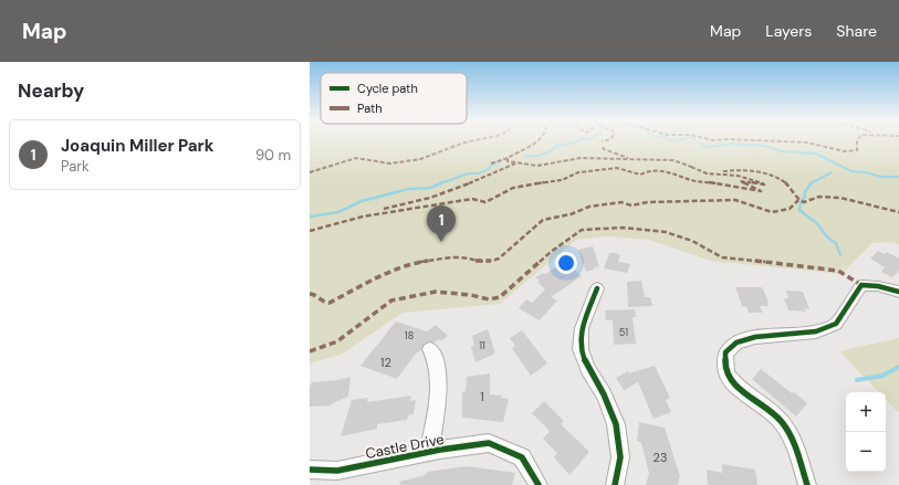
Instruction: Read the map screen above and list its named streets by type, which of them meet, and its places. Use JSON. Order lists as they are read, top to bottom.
{
  "streets": {
    "street": ["Castle Drive"]
  },
  "house_numbers": [
    "51",
    "18",
    "11",
    "12",
    "1",
    "23"
  ],
  "legend": ["Cycle path", "Path"],
  "page": {
    "header": "Map",
    "nav": ["Map", "Layers", "Share"],
    "heading": "Nearby",
    "list": [
      {
        "mark": "1",
        "name": "Joaquin Miller Park",
        "note": "Park",
        "value": "90 m"
      }
    ],
    "pins": "1",
    "map_buttons": ["+", "−"]
  }
}
